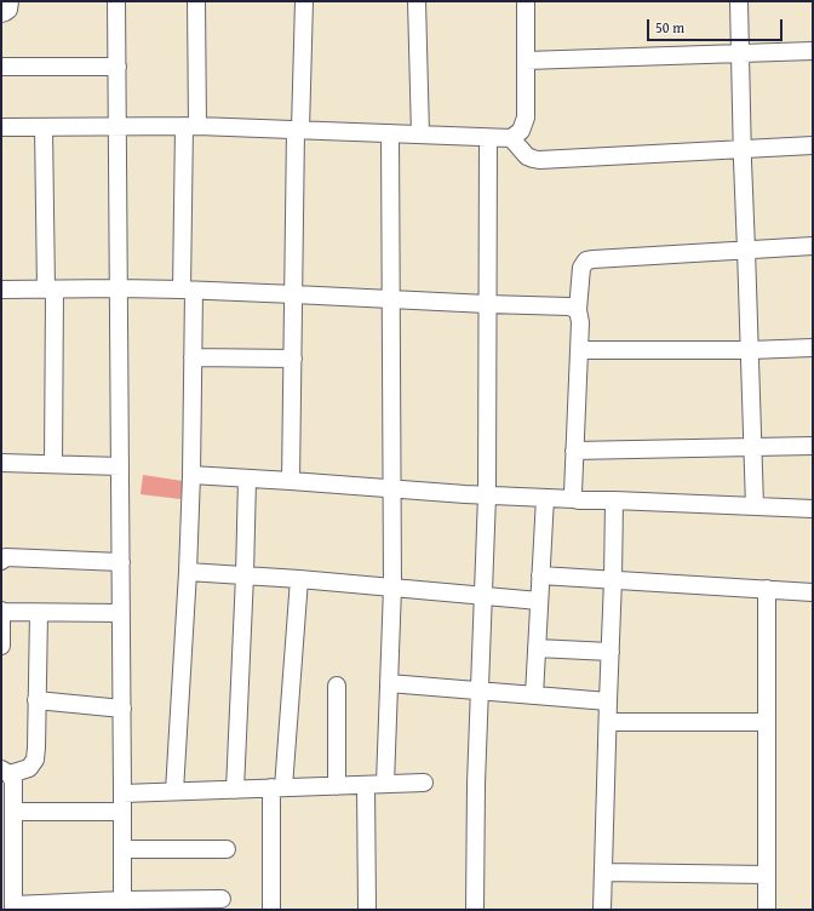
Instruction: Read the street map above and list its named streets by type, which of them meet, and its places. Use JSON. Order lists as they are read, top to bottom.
{
  "scale_bar": "50 m"
}
